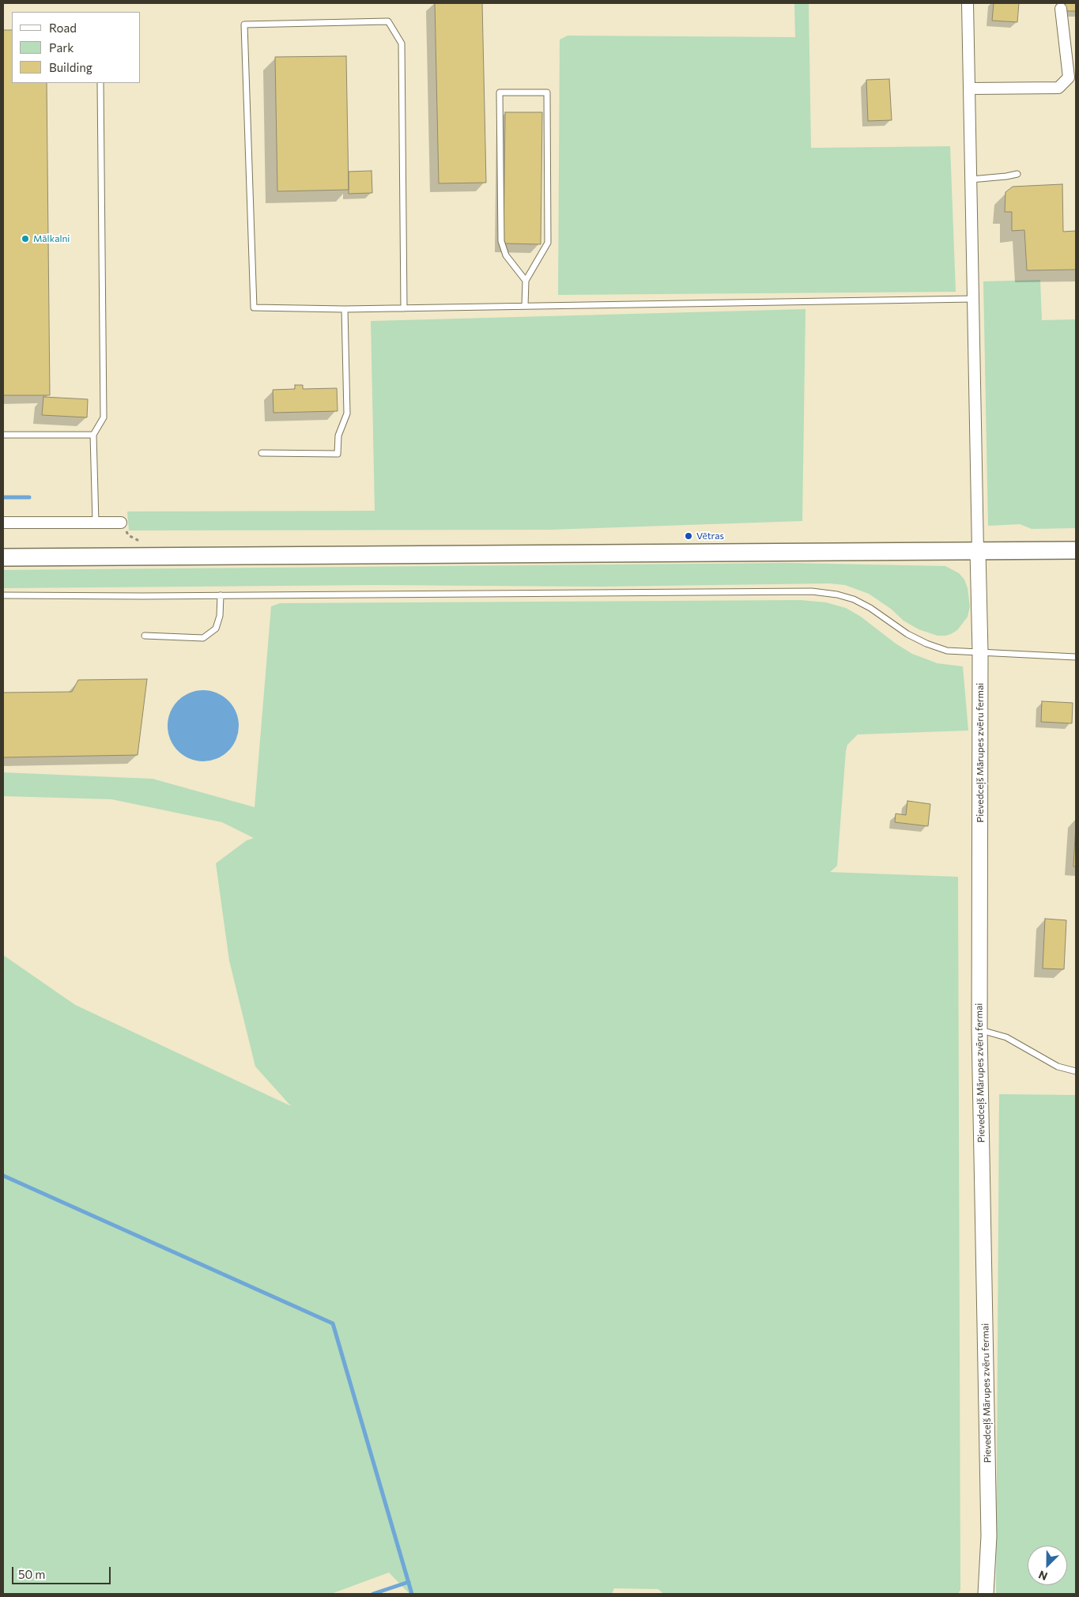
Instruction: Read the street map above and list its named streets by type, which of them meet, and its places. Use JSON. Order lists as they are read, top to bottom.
{
  "streets": {
    "street": ["Pievedceļš Mārupes zvēru fermai"]
  },
  "places": ["Mālkalni", "Vētras"],
  "legend": ["Road", "Park", "Building"],
  "scale_bar": "50 m",
  "north": "bottom left"
}
